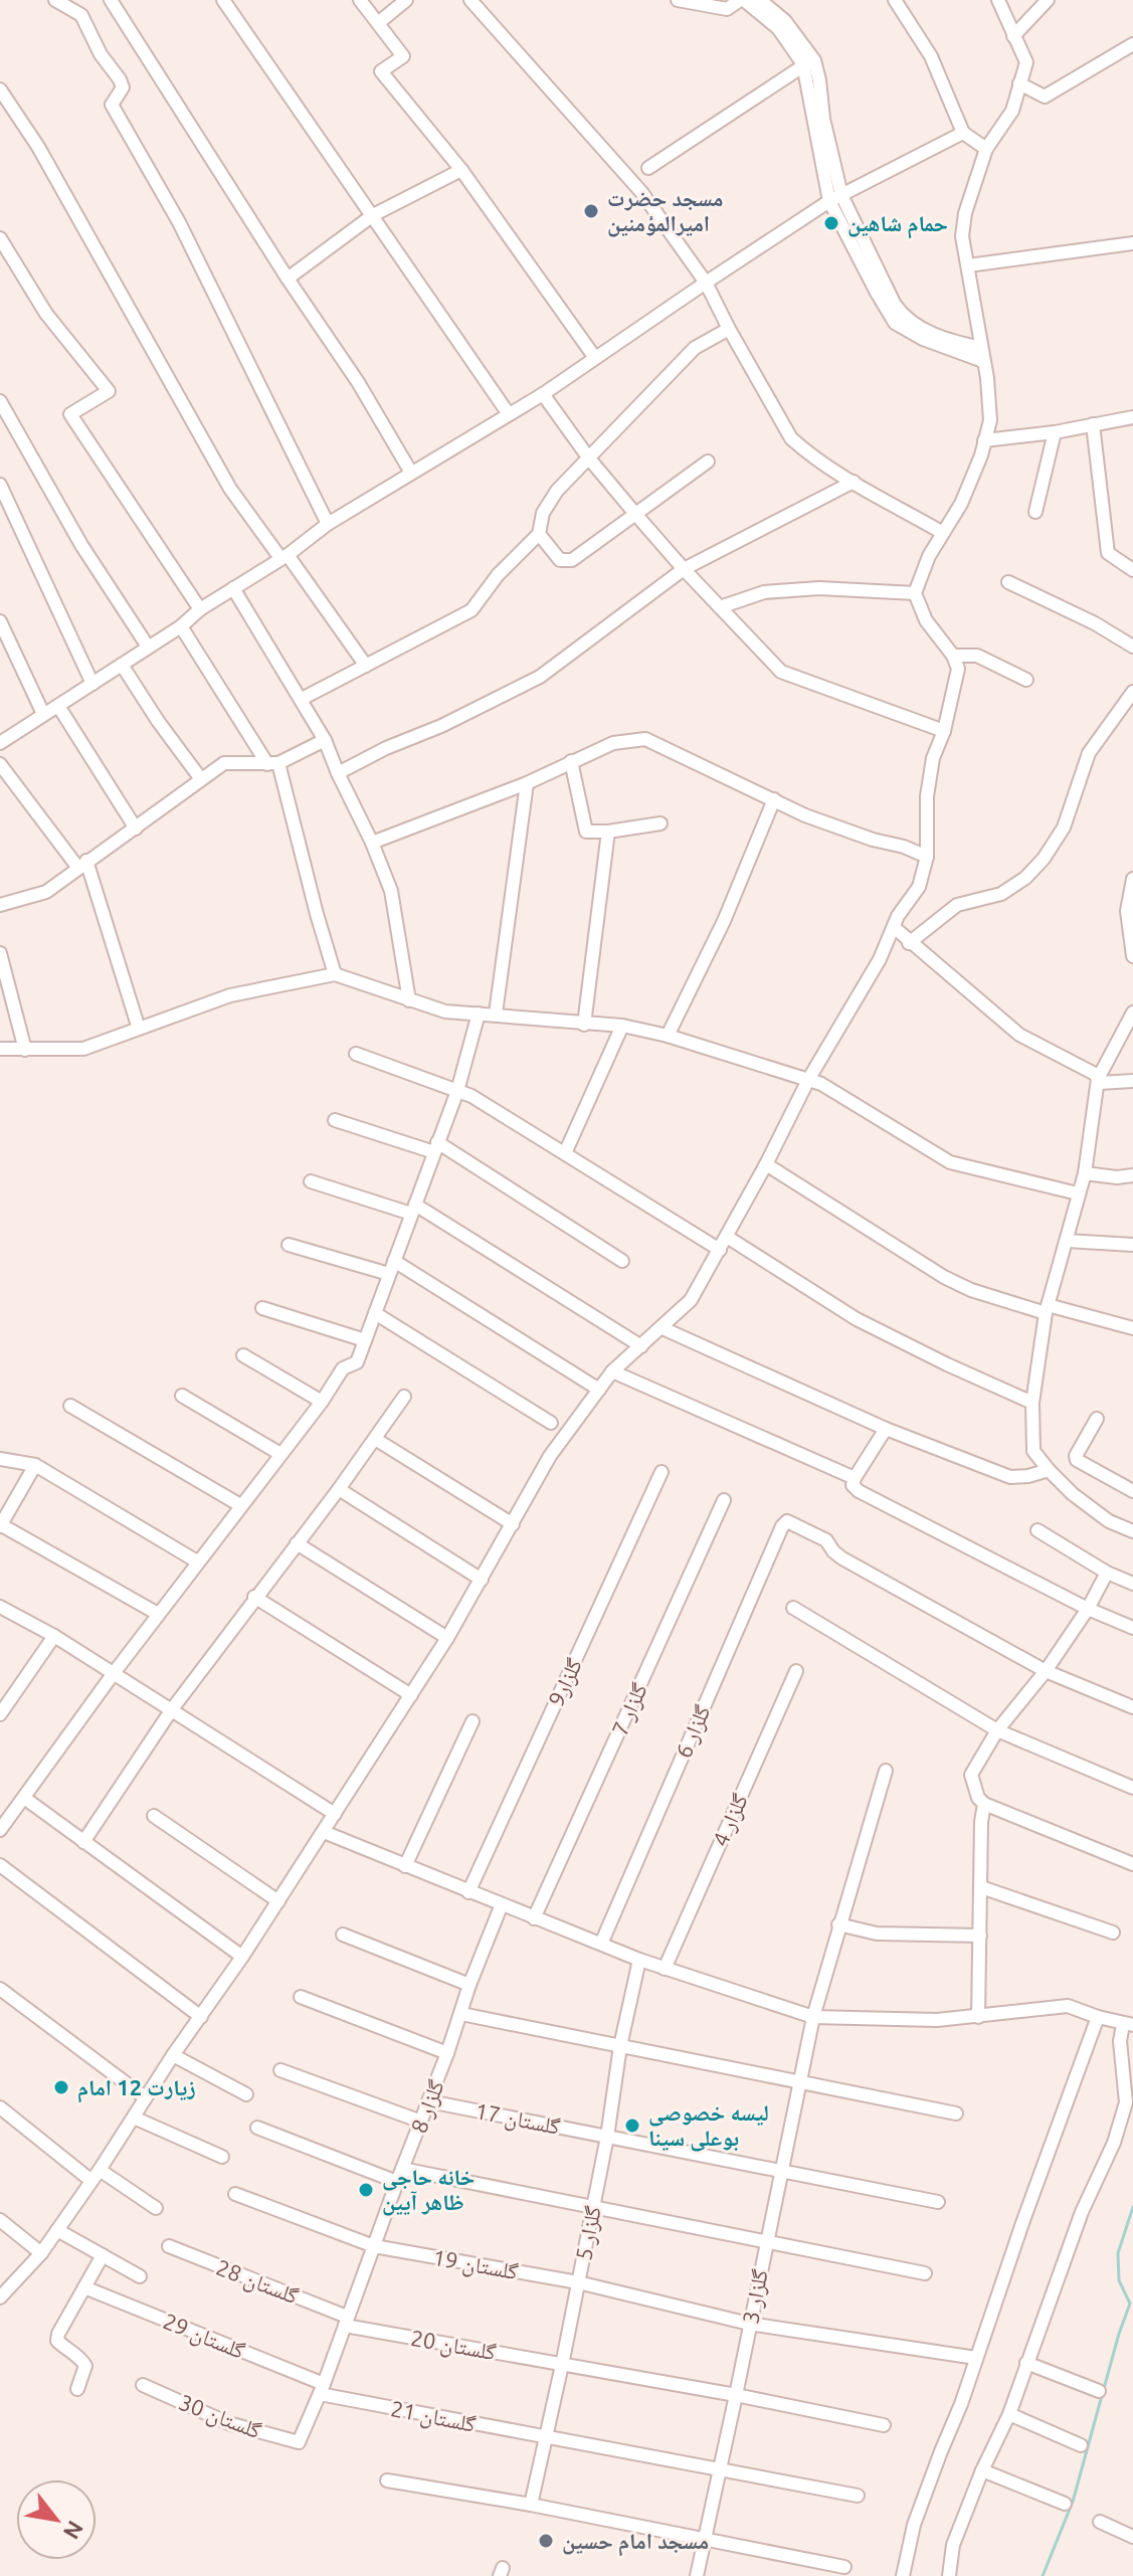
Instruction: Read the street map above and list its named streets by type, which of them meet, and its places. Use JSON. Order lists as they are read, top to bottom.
{
  "streets": {
    "street": [
      "گلزار9",
      "گلزار 7",
      "گلزار 6",
      "گلزار 4",
      "گلزار 8",
      "گلستان 17",
      "گلزار 5",
      "گلستان 19",
      "گلستان 28",
      "گلزار 3",
      "گلستان 29",
      "گلستان 20",
      "گلستان 30",
      "گلستان 21"
    ]
  },
  "crossings": [
    ["گلزار 8", "گلستان 17"],
    ["گلزار 8", "گلستان 19"],
    ["گلزار 8", "گلستان 28"],
    ["گلزار 8", "گلستان 29"],
    ["گلزار 8", "گلستان 20"],
    ["گلزار 8", "گلستان 30"],
    ["گلزار 8", "گلستان 21"],
    ["گلستان 17", "گلزار 5"],
    ["گلستان 17", "گلزار 3"],
    ["گلزار 5", "گلستان 19"],
    ["گلزار 5", "گلستان 20"],
    ["گلزار 5", "گلستان 21"],
    ["گلستان 19", "گلزار 3"],
    ["گلستان 28", "گلستان 20"],
    ["گلزار 3", "گلستان 20"],
    ["گلزار 3", "گلستان 21"],
    ["گلستان 29", "گلستان 21"]
  ],
  "places": [
    "مسجد حضرت امیرالمؤمنین",
    "حمام شاهین",
    "زیارت 12 امام",
    "لیسه خصوصی بوعلی سینا",
    "خانه حاجی ظاهر آیین",
    "مسجد امام حسین"
  ],
  "north": "bottom right"
}
